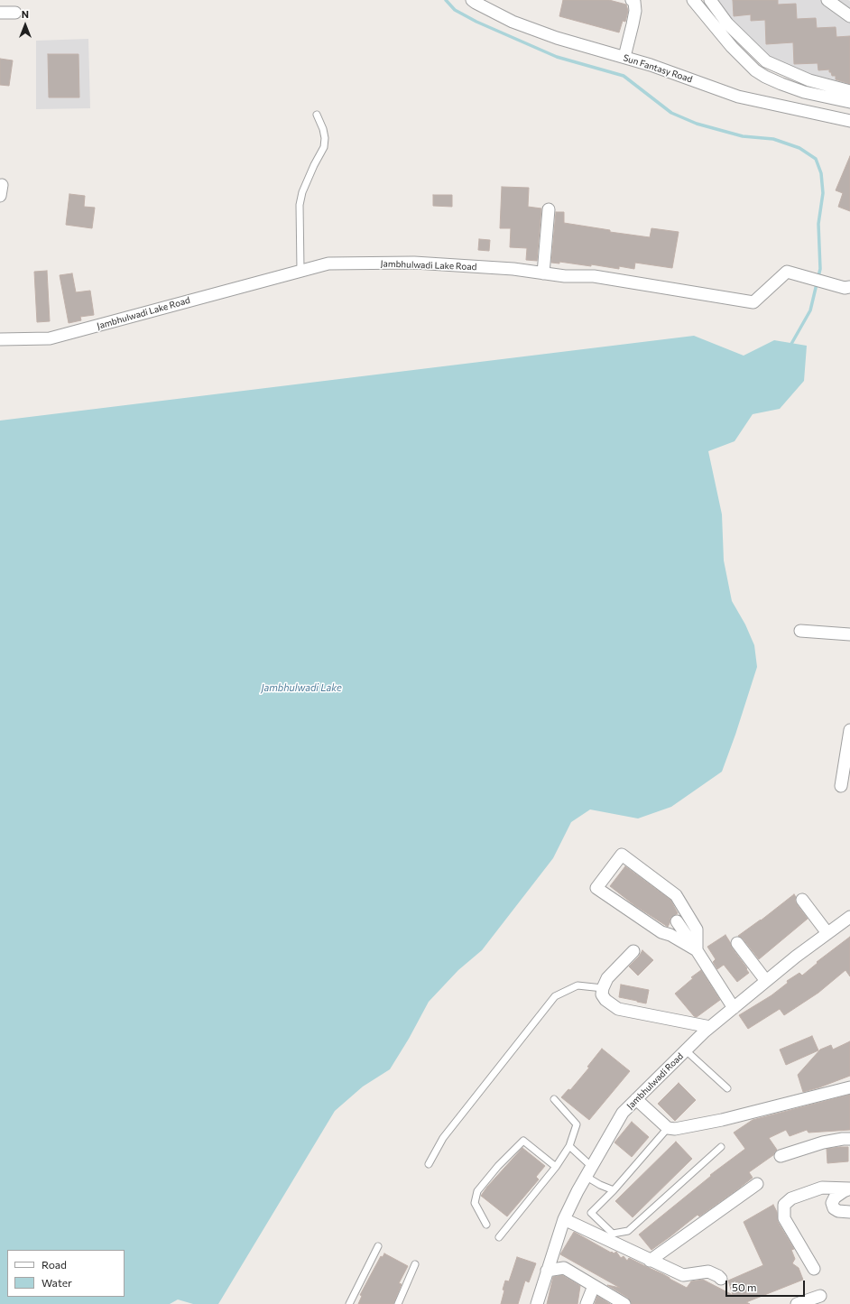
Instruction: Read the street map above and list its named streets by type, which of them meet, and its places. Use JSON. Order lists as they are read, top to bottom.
{
  "streets": {
    "street": ["Sun Fantasy Road", "Jambhulwadi Lake Road", "Jambhulwadi Road"]
  },
  "water": ["Jambhulwadi Lake"],
  "legend": ["Road", "Water"],
  "scale_bar": "50 m",
  "north": "top"
}
